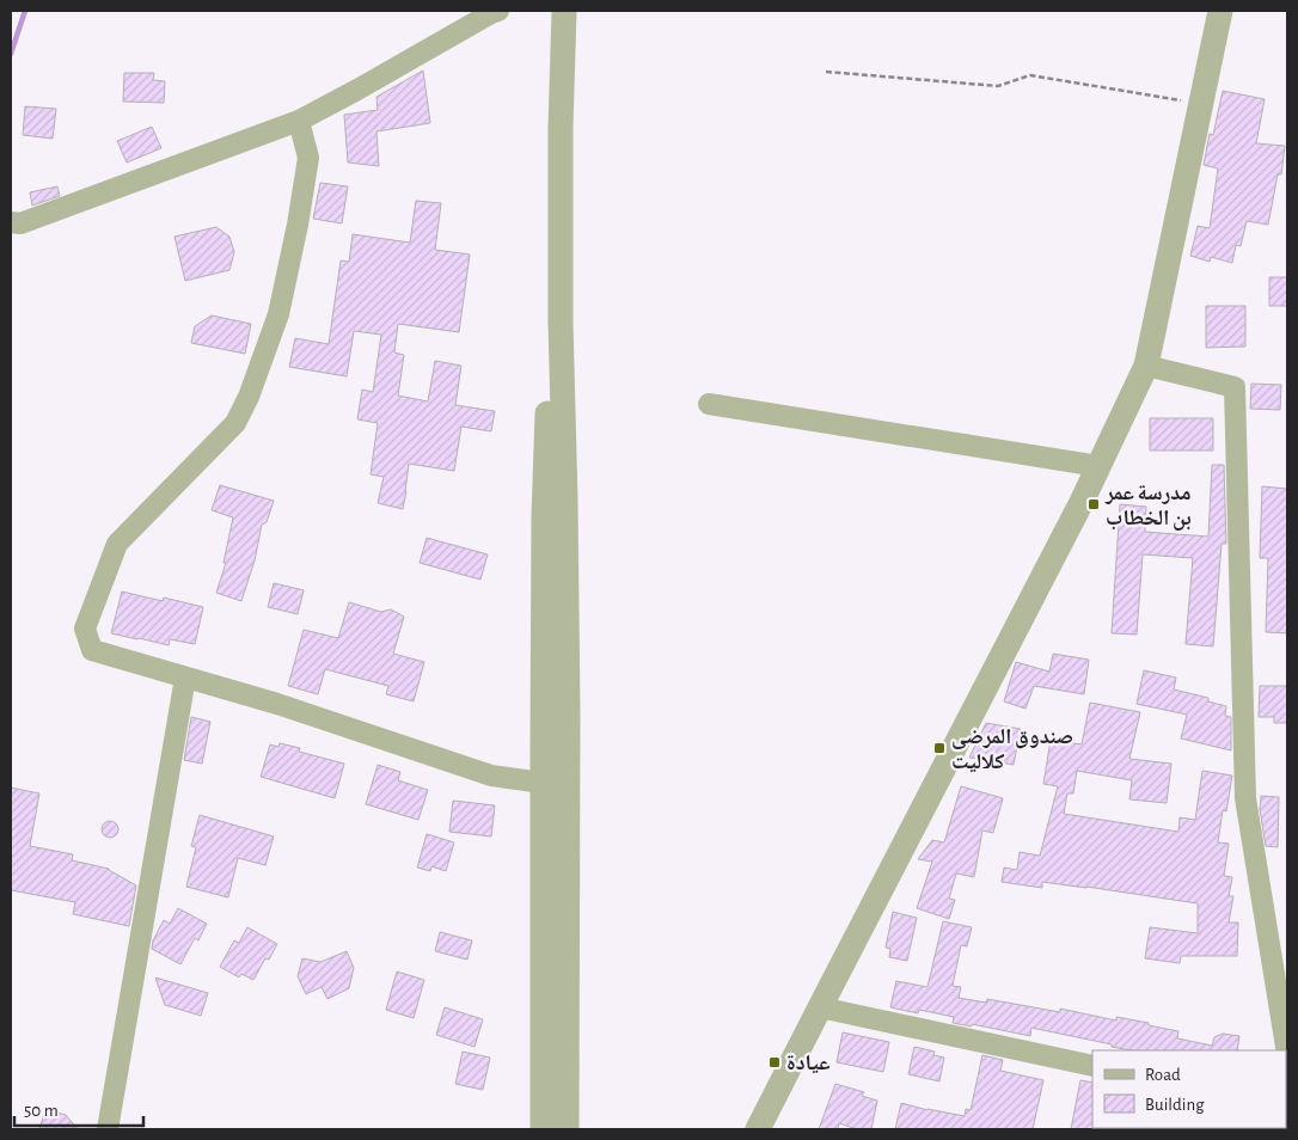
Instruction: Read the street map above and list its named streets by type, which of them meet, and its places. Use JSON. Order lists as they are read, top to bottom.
{
  "places": {
    "transit": ["مدرسة عمر بن الخطاب", "صندوق المرضى كلاليت", "عيادة"]
  },
  "legend": ["Road", "Building"],
  "scale_bar": "50 m"
}
